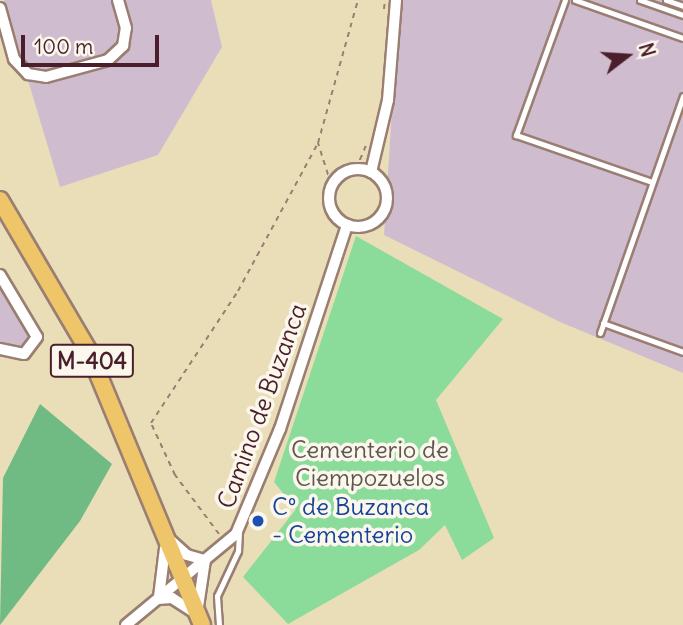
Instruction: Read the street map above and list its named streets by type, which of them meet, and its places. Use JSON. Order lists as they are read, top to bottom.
{
  "streets": {
    "main road": ["M-404"],
    "street": ["Camino de Buzanca"]
  },
  "crossings": [
    ["M-404", "Camino de Buzanca"]
  ],
  "parks": ["Cementerio de Ciempozuelos"],
  "places": ["Cº de Buzanca - Cementerio"],
  "scale_bar": "100 m",
  "north": "right"
}
